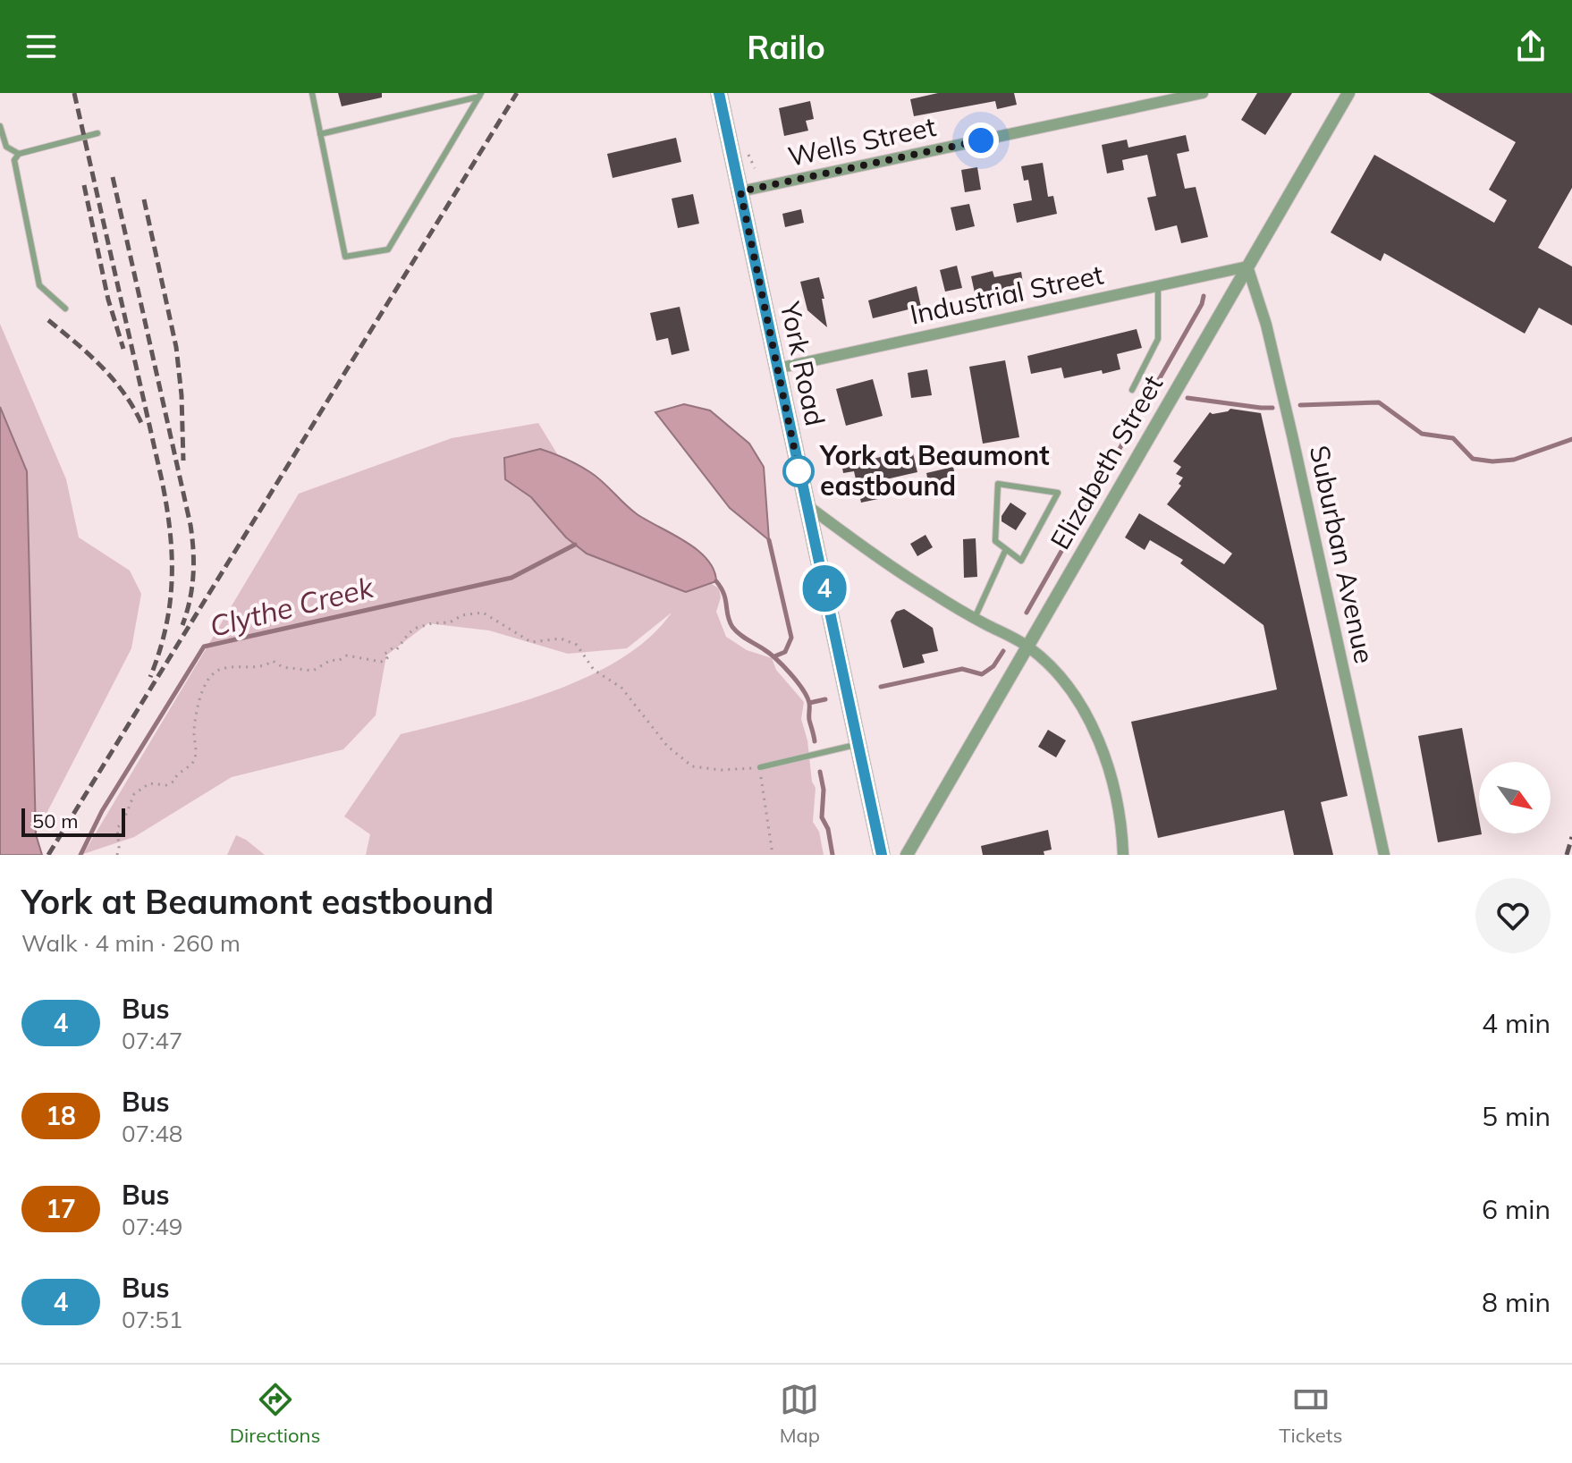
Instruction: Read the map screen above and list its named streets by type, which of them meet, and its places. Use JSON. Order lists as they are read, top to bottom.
{
  "streets": {
    "main road": ["York Road"],
    "street": [
      "Wells Street",
      "Industrial Street",
      "Elizabeth Street",
      "Suburban Avenue"
    ]
  },
  "crossings": [
    ["Wells Street", "York Road"],
    ["Industrial Street", "York Road"],
    ["Industrial Street", "Elizabeth Street"],
    ["Industrial Street", "Suburban Avenue"],
    ["Elizabeth Street", "Suburban Avenue"]
  ],
  "water": ["Clythe Creek"],
  "places": ["York at Beaumont eastbound"],
  "lines": ["bus line 4"],
  "scale_bar": "50 m",
  "north": "bottom right",
  "page": {
    "header": "Railo",
    "on_map": "4",
    "scale": "50 m",
    "heading": ["York at Beaumont eastbound", "Walk · 4 min · 260 m"],
    "list": [
      {
        "mark": "4",
        "name": "Bus",
        "note": "07:47",
        "value": "4 min"
      },
      {
        "mark": "18",
        "name": "Bus",
        "note": "07:48",
        "value": "5 min"
      },
      {
        "mark": "17",
        "name": "Bus",
        "note": "07:49",
        "value": "6 min"
      },
      {
        "mark": "4",
        "name": "Bus",
        "note": "07:51",
        "value": "8 min"
      }
    ],
    "tabs": ["Directions", "Map", "Tickets"]
  }
}
